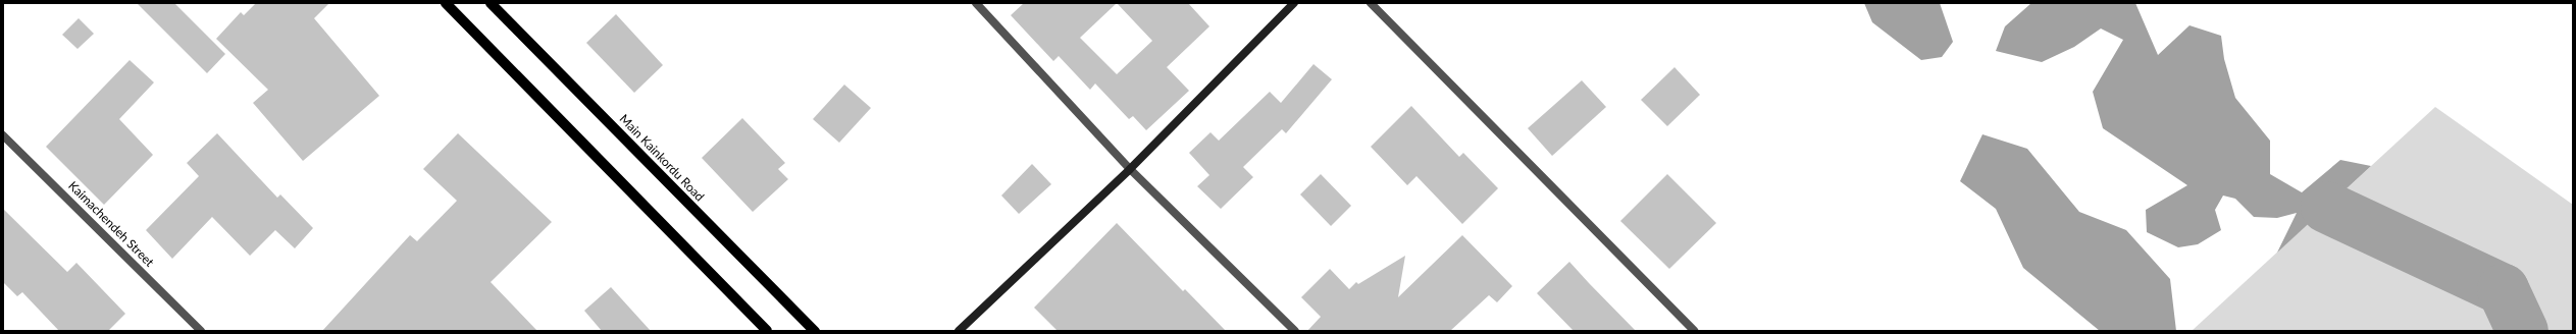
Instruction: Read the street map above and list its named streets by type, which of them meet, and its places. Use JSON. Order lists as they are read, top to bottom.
{
  "streets": {
    "main road": ["Main Kainkordu Road"],
    "street": ["Kaimachendeh Street"]
  }
}
